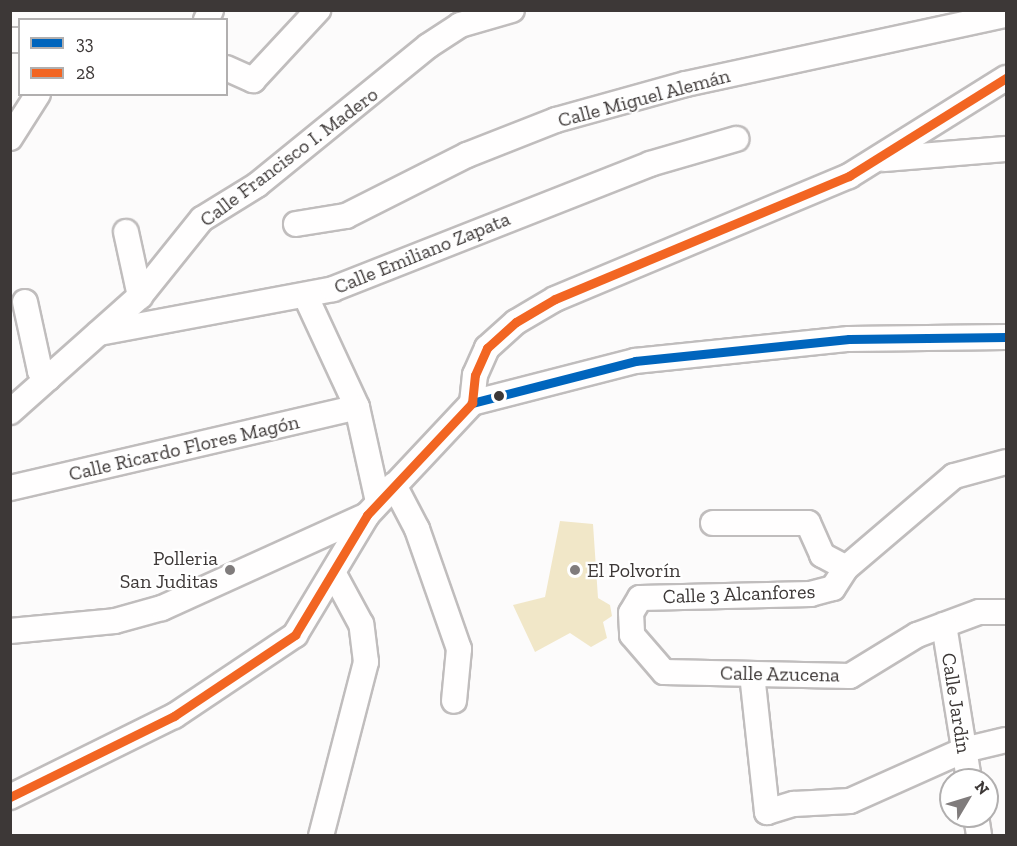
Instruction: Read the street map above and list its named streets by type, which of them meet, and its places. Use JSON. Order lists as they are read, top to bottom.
{
  "streets": {
    "street": [
      "Calle Miguel Alemán",
      "Calle Francisco I. Madero",
      "Calle Emiliano Zapata",
      "Calle Ricardo Flores Magón",
      "Calle 3 Alcanfores",
      "Calle Azucena",
      "Calle Jardín"
    ]
  },
  "crossings": [
    ["Calle Francisco I. Madero", "Calle Emiliano Zapata"],
    ["Calle 3 Alcanfores", "Calle Azucena"],
    ["Calle Azucena", "Calle Jardín"]
  ],
  "places": ["Polleria San Juditas", "El Polvorín"],
  "lines": ["transit line 28", "transit line 33"],
  "legend": ["33", "28"],
  "north": "top right"
}
